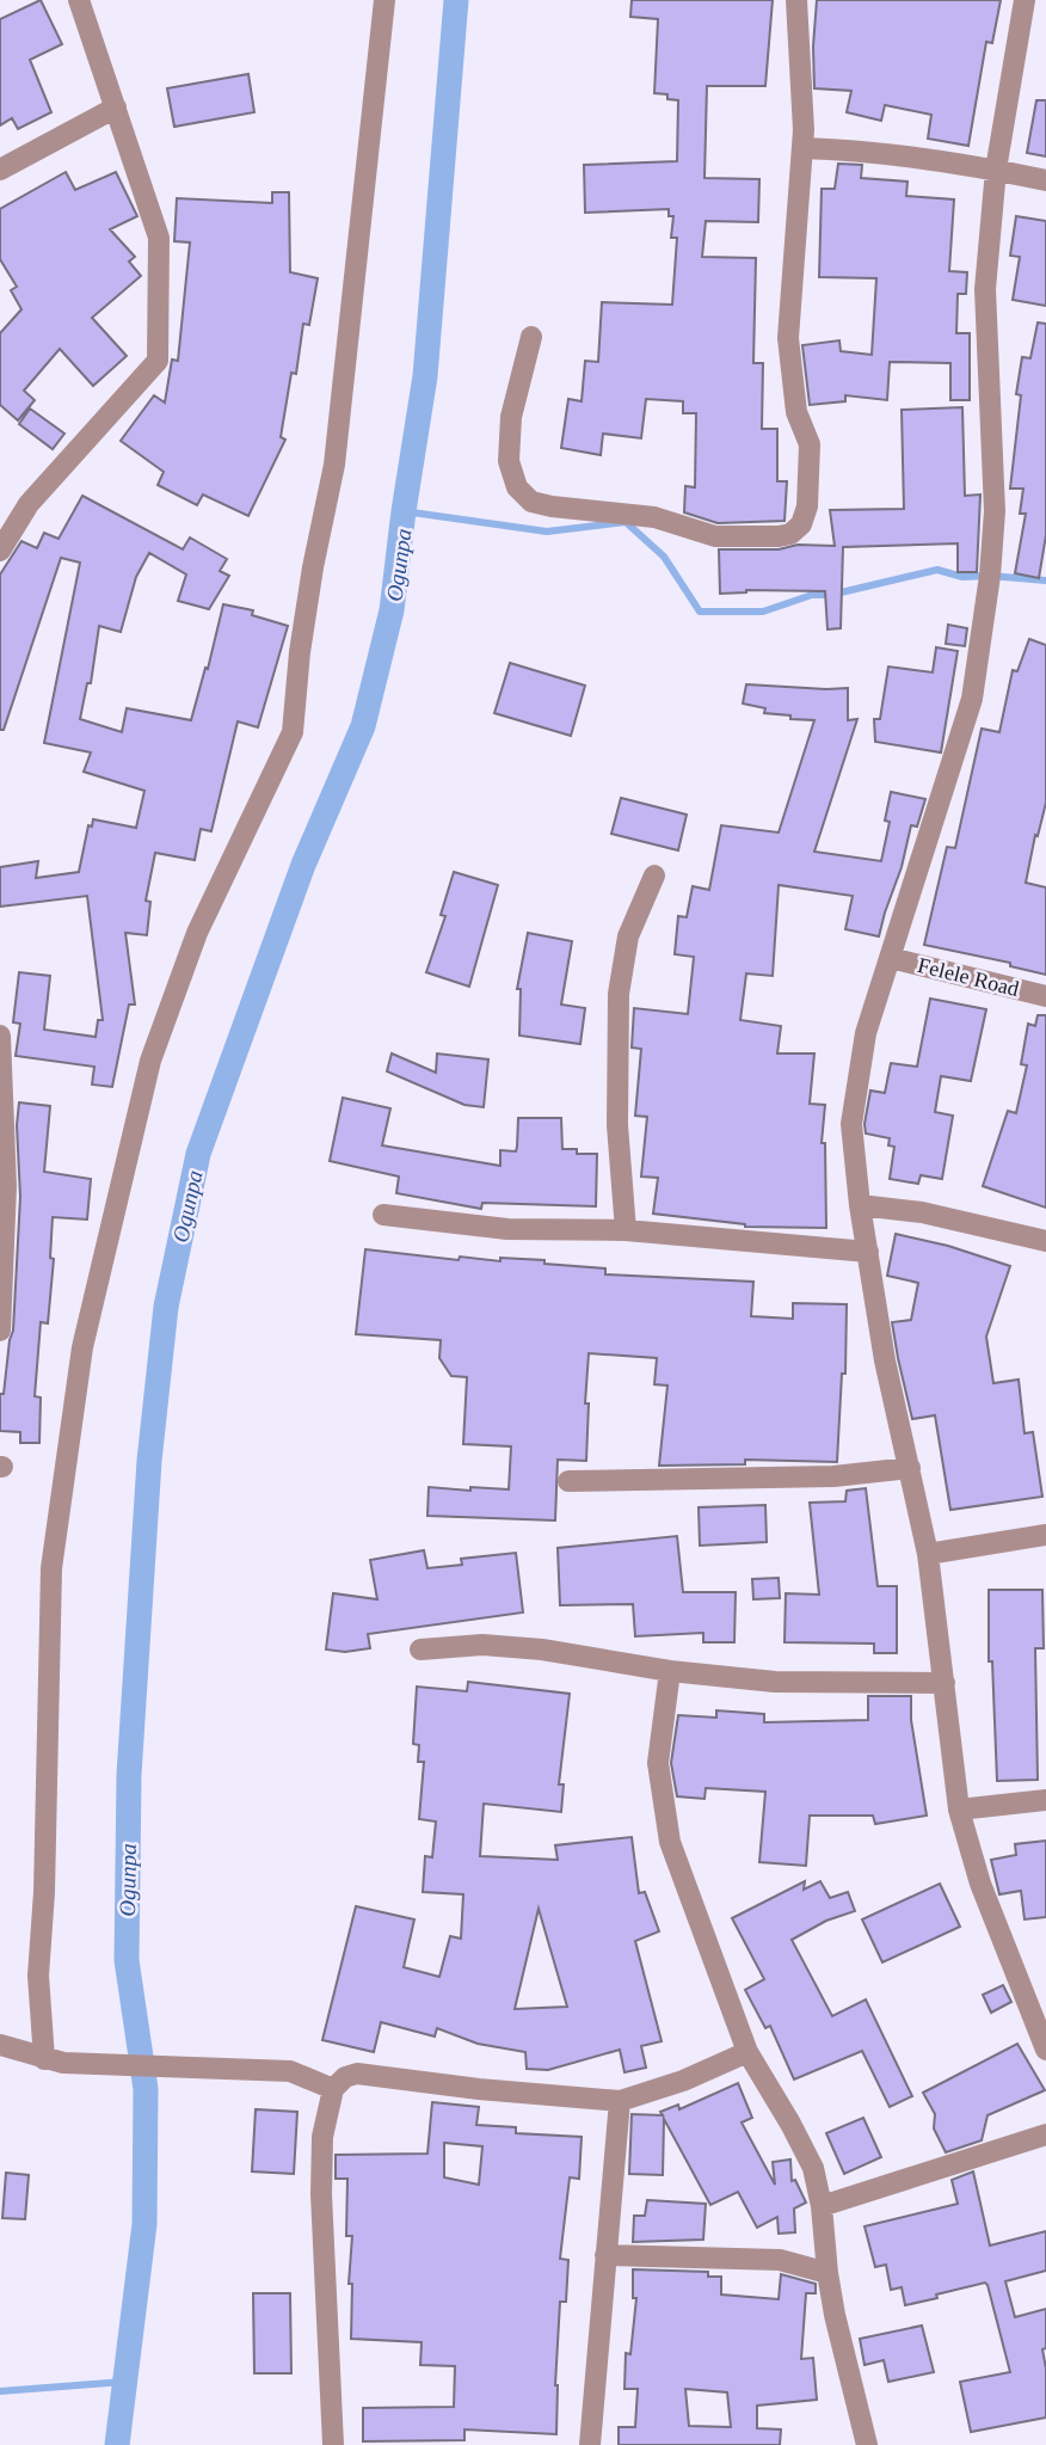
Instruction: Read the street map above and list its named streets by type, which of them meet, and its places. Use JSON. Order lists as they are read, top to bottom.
{
  "streets": {
    "street": ["Felele Road"]
  },
  "water": ["Ogunpa"]
}
